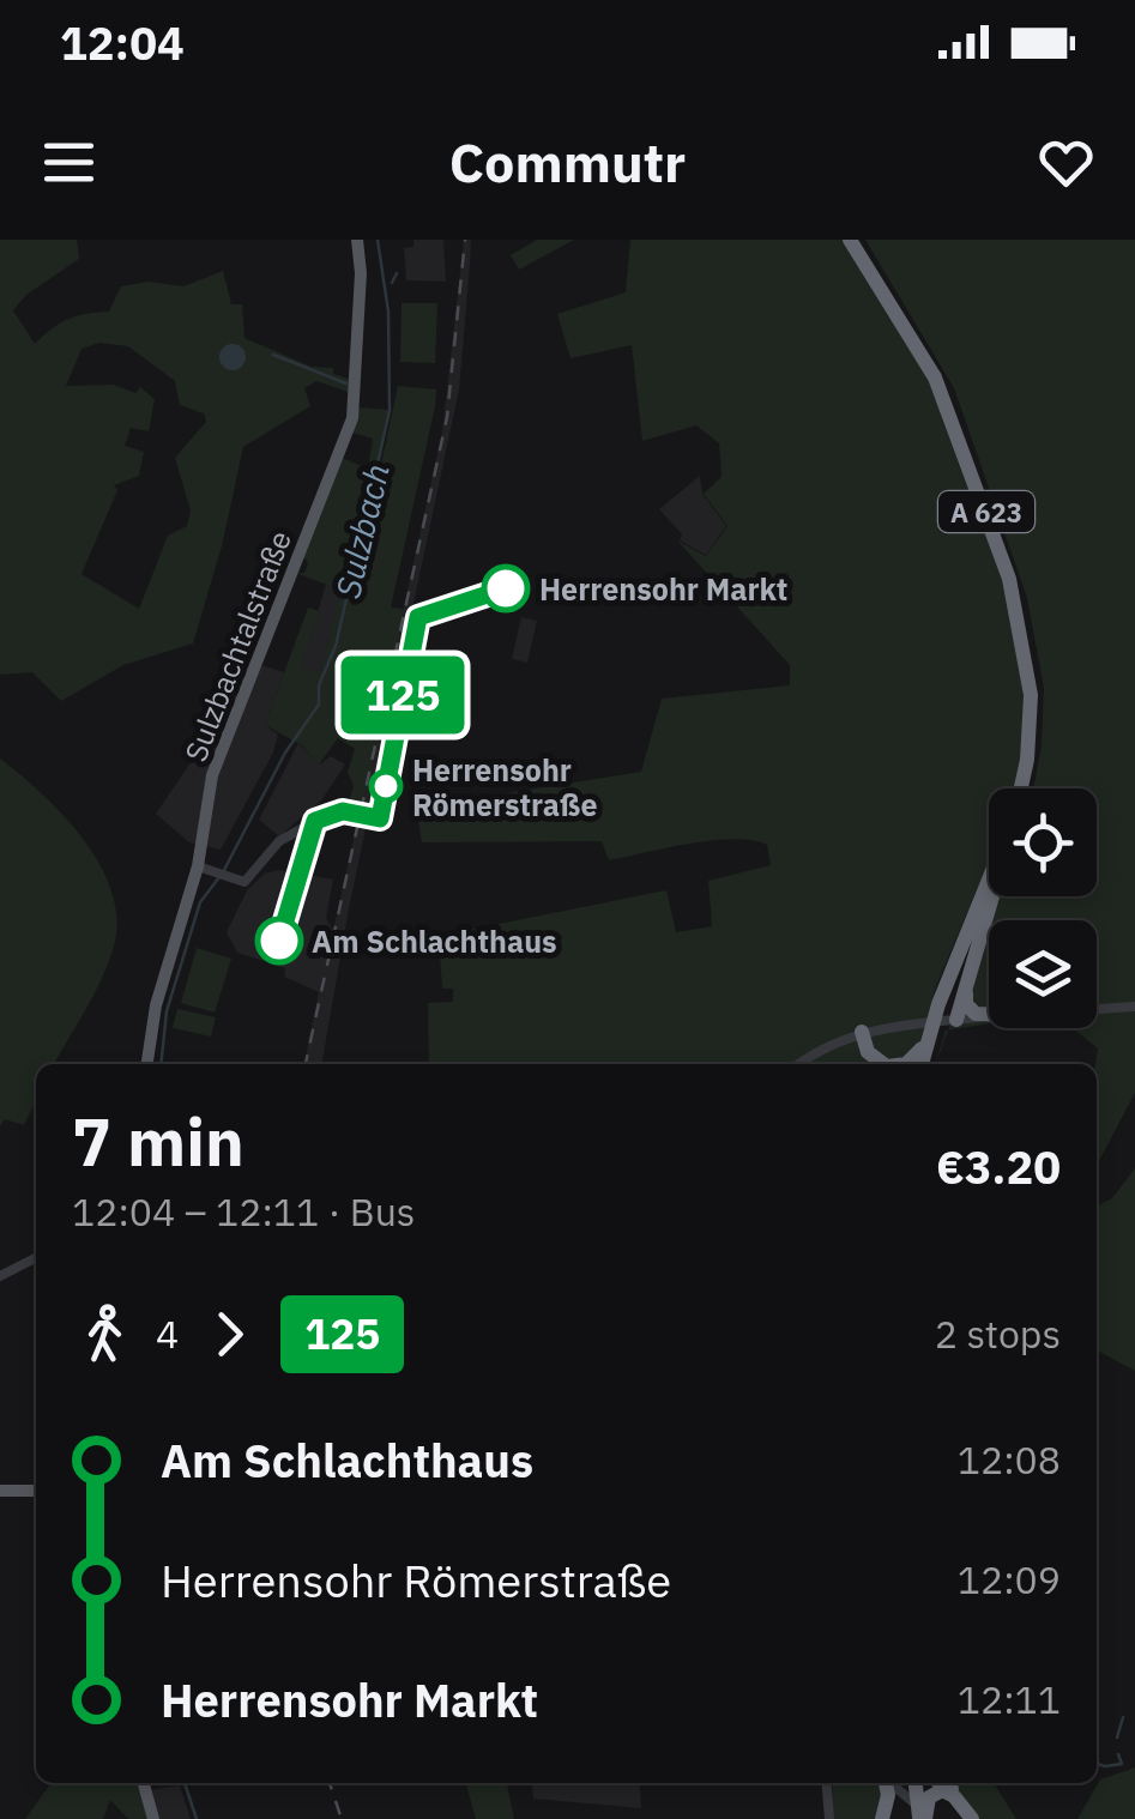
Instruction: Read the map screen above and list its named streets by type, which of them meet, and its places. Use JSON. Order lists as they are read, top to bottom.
{
  "streets": {
    "highway": ["A 623"],
    "main road": ["Sulzbachtalstraße"]
  },
  "water": ["Sulzbach"],
  "places": ["Herrensohr Markt", "Herrensohr Römerstraße", "Am Schlachthaus"],
  "lines": ["bus line 125"],
  "page": {
    "status": "12:04",
    "header": "Commutr",
    "on_map": "125",
    "heading": ["7 min", "12:04 – 12:11 · Bus", "€3.20"],
    "legs": ["4", "125", "2 stops"],
    "list": [
      {
        "name": "Am Schlachthaus",
        "value": "12:08"
      },
      {
        "name": "Herrensohr Römerstraße",
        "value": "12:09"
      },
      {
        "name": "Herrensohr Markt",
        "value": "12:11"
      }
    ]
  }
}
